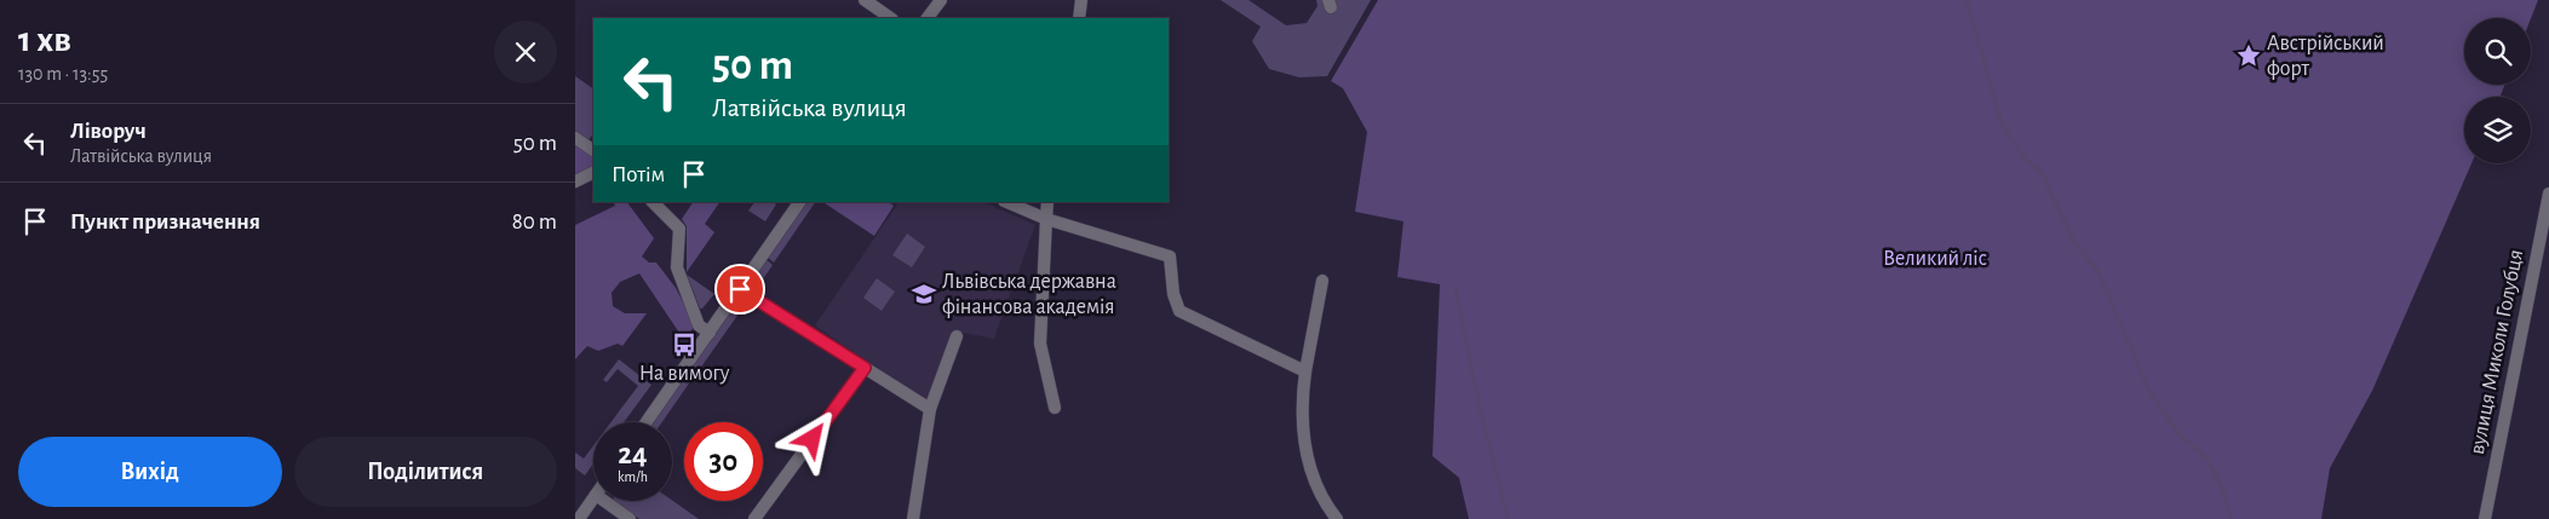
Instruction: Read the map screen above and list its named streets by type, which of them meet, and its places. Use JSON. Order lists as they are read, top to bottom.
{
  "streets": {
    "street": ["вулиця Миколи Голубця"]
  },
  "parks": ["Великий ліс"],
  "places": {
    "place": ["Австрійський форт"],
    "school or university": ["Львівська державна фінансова академія"],
    "bus stop": ["На вимогу"]
  },
  "page": {
    "heading": ["1 хв", "130 m · 13:55"],
    "turn": ["50 m", "Латвійська вулиця"],
    "list": [
      {
        "name": "Ліворуч",
        "note": "Латвійська вулиця",
        "value": "50 m"
      },
      {
        "name": "Пункт призначення",
        "value": "80 m"
      }
    ],
    "then": "Потім",
    "speed": "24 km/h",
    "limit": "30",
    "buttons": ["Вихід", "Поділитися"]
  }
}
